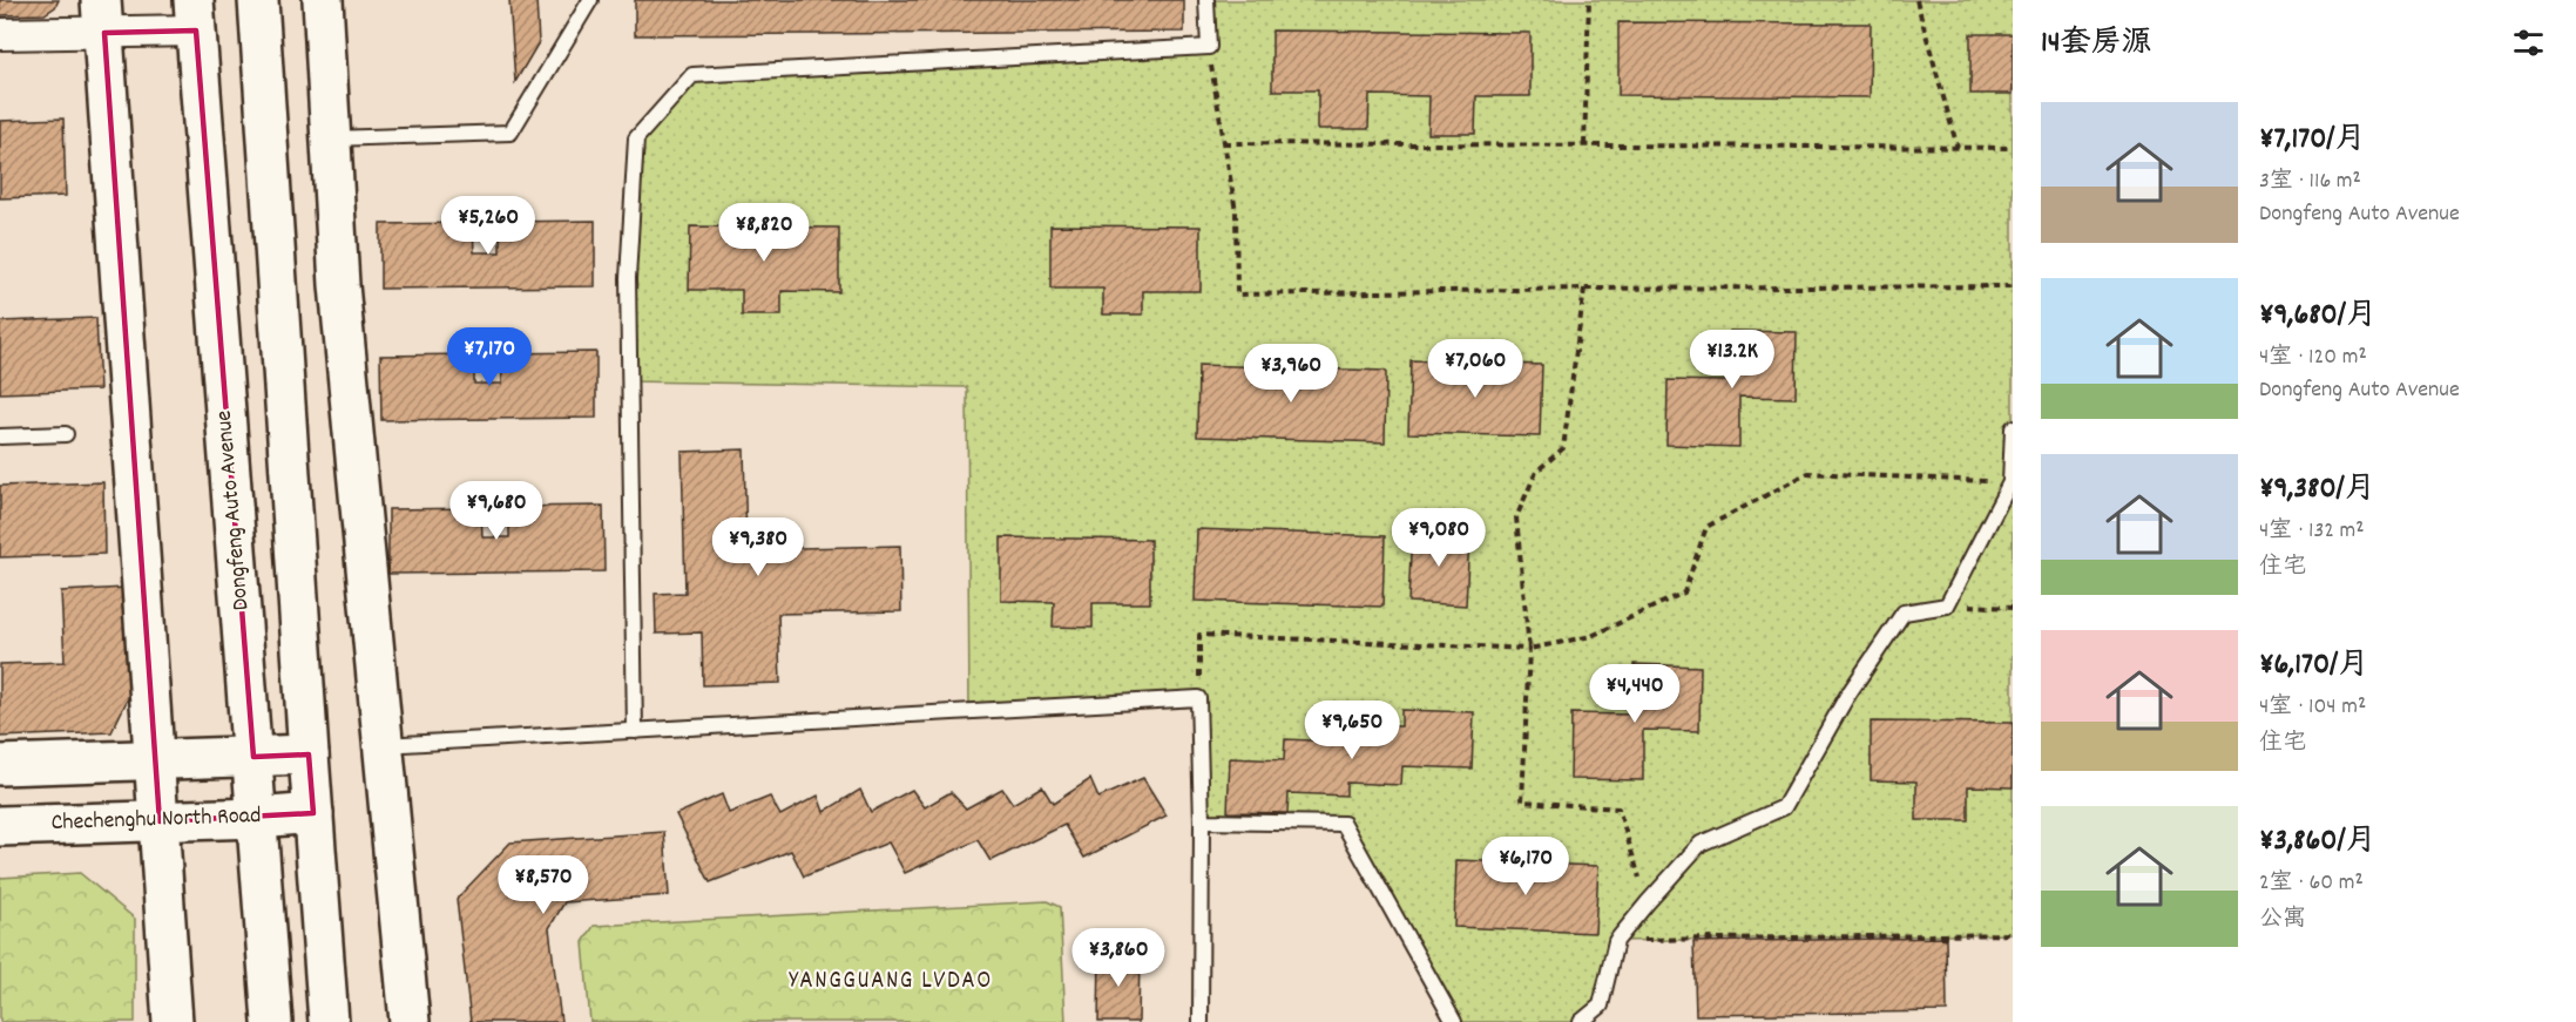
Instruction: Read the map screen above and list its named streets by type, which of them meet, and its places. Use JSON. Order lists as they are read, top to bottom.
{
  "streets": {
    "main road": ["Dongfeng Auto Avenue", "Chechenghu North Road"]
  },
  "crossings": [
    ["Dongfeng Auto Avenue", "Chechenghu North Road"]
  ],
  "districts": ["YANGGUANG LVDAO"],
  "page": {
    "heading": "14套房源",
    "list": [
      {
        "name": "¥7,170/月",
        "note": "3室 · 116 m² · Dongfeng Auto Avenue"
      },
      {
        "name": "¥9,680/月",
        "note": "4室 · 120 m² · Dongfeng Auto Avenue"
      },
      {
        "name": "¥9,380/月",
        "note": "4室 · 132 m² · 住宅"
      },
      {
        "name": "¥6,170/月",
        "note": "4室 · 104 m² · 住宅"
      },
      {
        "name": "¥3,860/月",
        "note": "2室 · 60 m² · 公寓"
      }
    ],
    "price": [
      "¥5,260",
      "¥8,820",
      "¥7,170",
      "¥13.2K",
      "¥7,060",
      "¥3,960",
      "¥9,680",
      "¥9,080",
      "¥9,380",
      "¥4,440",
      "¥9,650",
      "¥6,170",
      "¥8,570",
      "¥3,860"
    ]
  }
}
